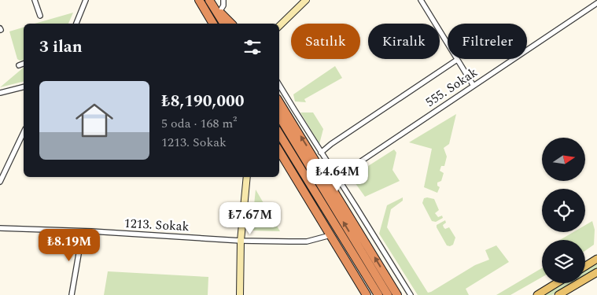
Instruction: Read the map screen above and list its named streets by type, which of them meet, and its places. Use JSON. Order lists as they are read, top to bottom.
{
  "streets": {
    "street": ["555. Sokak", "1213. Sokak"]
  },
  "north": "right",
  "page": {
    "chip": ["Satılık", "Kiralık", "Filtreler"],
    "heading": "3 ilan",
    "list": [
      {
        "name": "₺8,190,000",
        "note": "5 oda · 168 m² · 1213. Sokak"
      }
    ],
    "price": ["₺4.64M", "₺7.67M", "₺8.19M"]
  }
}
